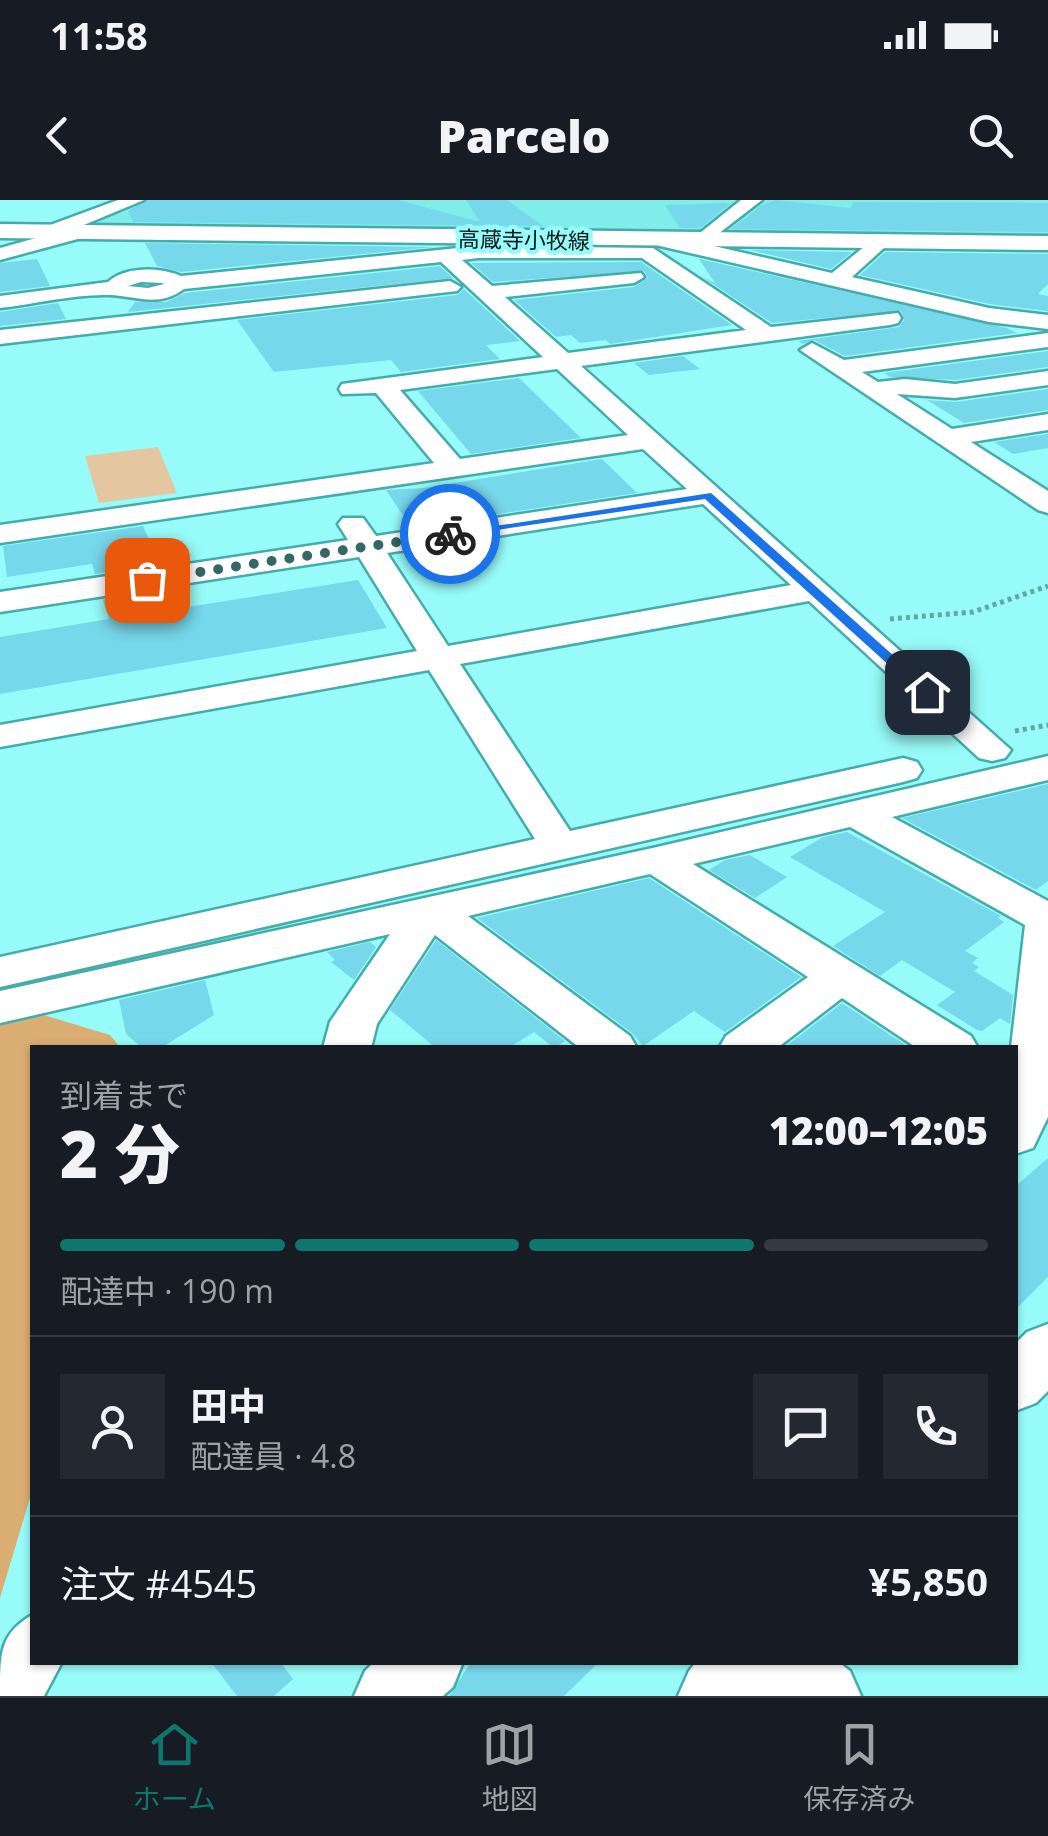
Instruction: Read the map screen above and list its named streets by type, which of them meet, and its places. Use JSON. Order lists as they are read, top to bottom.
{
  "streets": {
    "main road": ["高蔵寺小牧線"]
  },
  "page": {
    "status": "11:58",
    "header": "Parcelo",
    "heading": ["2 分", "到着まで", "12:00–12:05"],
    "panel": [
      "田中",
      "配達員 · 4.8",
      "注文 #4545",
      "¥5,850"
    ],
    "bar": "配達中 · 190 m",
    "tabs": ["ホーム", "地図", "保存済み"]
  }
}
